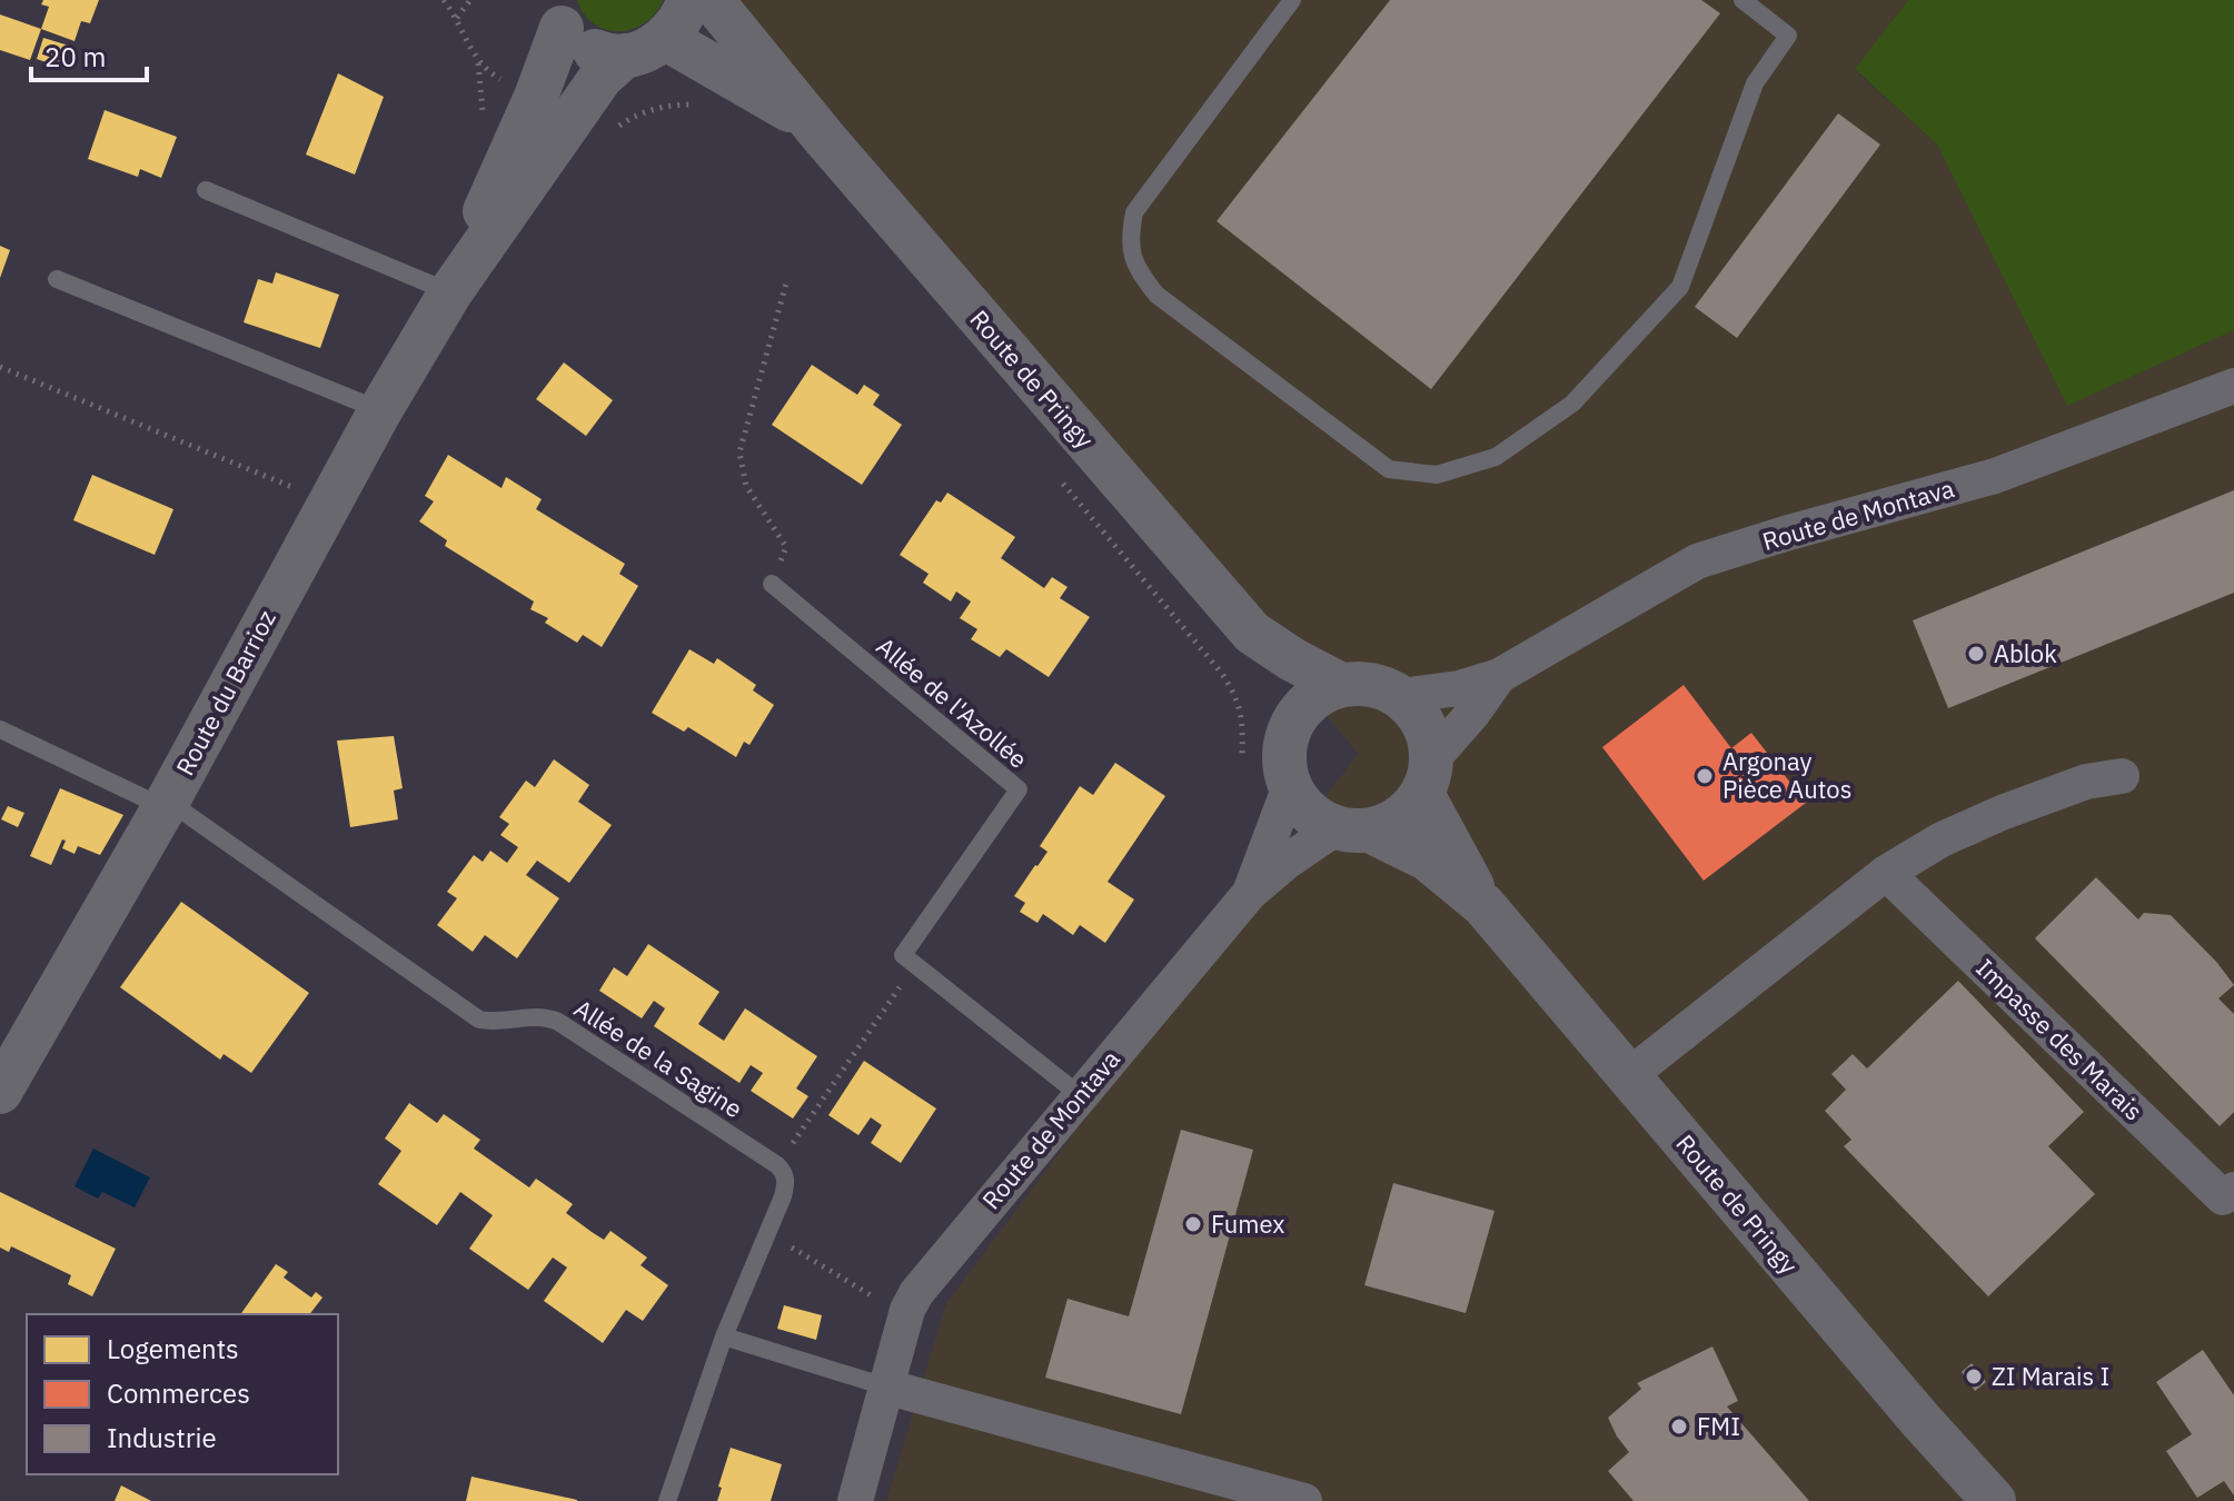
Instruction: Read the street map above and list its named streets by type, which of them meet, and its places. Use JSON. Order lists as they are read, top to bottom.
{
  "streets": {
    "street": [
      "Route de Pringy",
      "Route de Montava",
      "Route du Barrioz",
      "Impasse des Marais"
    ],
    "lane": ["Allée de l'Azollée", "Allée de la Sagine"]
  },
  "crossings": [
    ["Route de Pringy", "Route de Montava"],
    ["Route du Barrioz", "Allée de la Sagine"]
  ],
  "places": [
    "Ablok",
    "Argonay Pièce Autos",
    "Fumex",
    "ZI Marais I",
    "FMI"
  ],
  "legend": ["Logements", "Commerces", "Industrie"],
  "scale_bar": "20 m"
}
